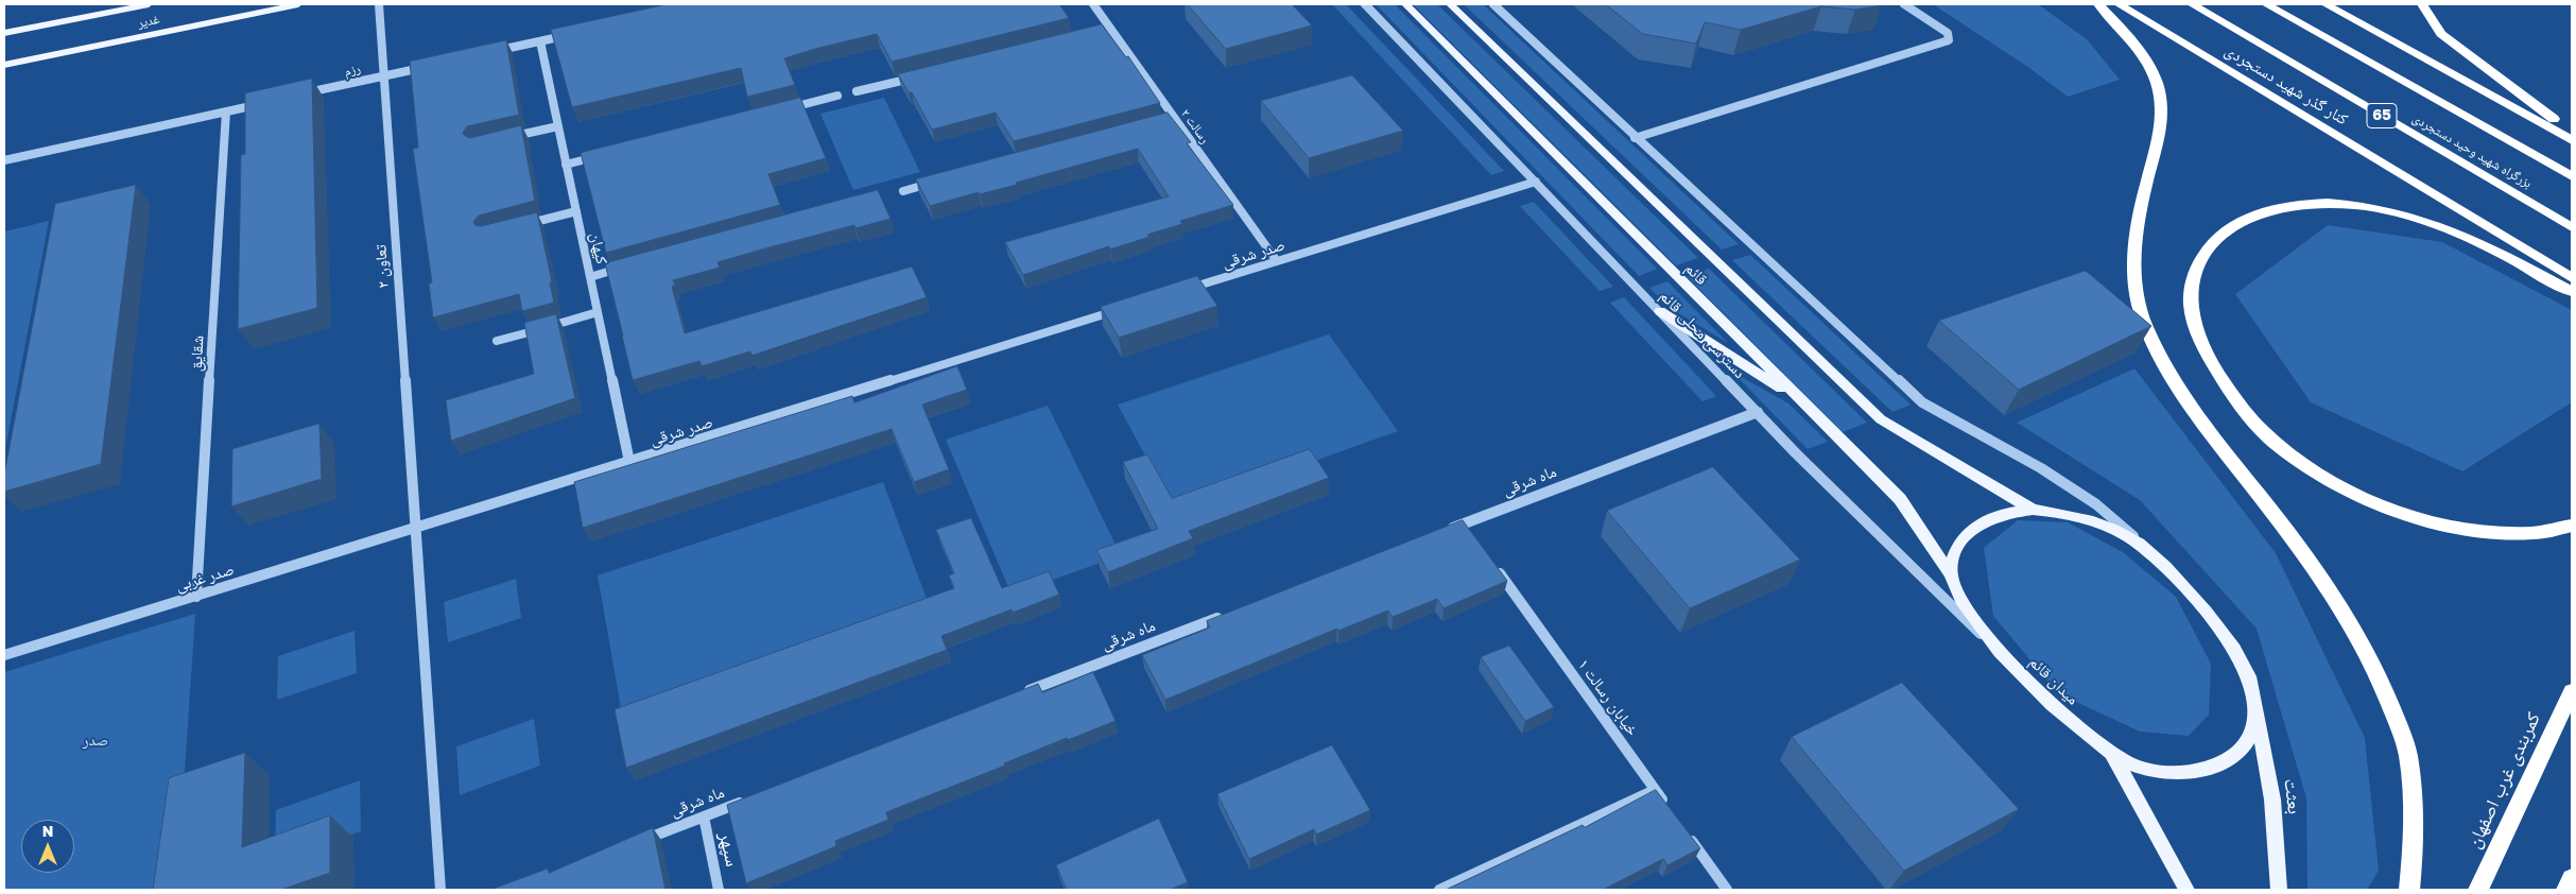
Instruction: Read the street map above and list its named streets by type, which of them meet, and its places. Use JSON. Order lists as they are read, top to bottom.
{
  "streets": {
    "highway": [
      "کنار گذر شهید دستجردی",
      "65",
      "بزرگراه شهید وحید دستجردی",
      "کمربندی غرب اصفهان"
    ],
    "main road": [
      "غدیر",
      "قائم",
      "میدان قائم",
      "بعثت"
    ],
    "street": [
      "رزم",
      "رسالت ۲",
      "کیهان",
      "صدر شرقی",
      "تعاون ۲",
      "دسترسی محلی قائم",
      "شقایق",
      "ماه شرقی",
      "صدر غربی",
      "خیابان رسالت ۱",
      "سپهر"
    ]
  },
  "crossings": [
    ["رزم", "تعاون ۲"],
    ["رسالت ۲", "صدر شرقی"],
    ["کیهان", "صدر شرقی"],
    ["صدر شرقی", "تعاون ۲"],
    ["صدر شرقی", "دسترسی محلی قائم"],
    ["صدر شرقی", "صدر غربی"],
    ["تعاون ۲", "صدر غربی"],
    ["قائم", "میدان قائم"],
    ["دسترسی محلی قائم", "ماه شرقی"],
    ["دسترسی محلی قائم", "میدان قائم"],
    ["شقایق", "صدر غربی"],
    ["ماه شرقی", "سپهر"],
    ["میدان قائم", "بعثت"]
  ],
  "parks": ["صدر"],
  "north": "top"
}
